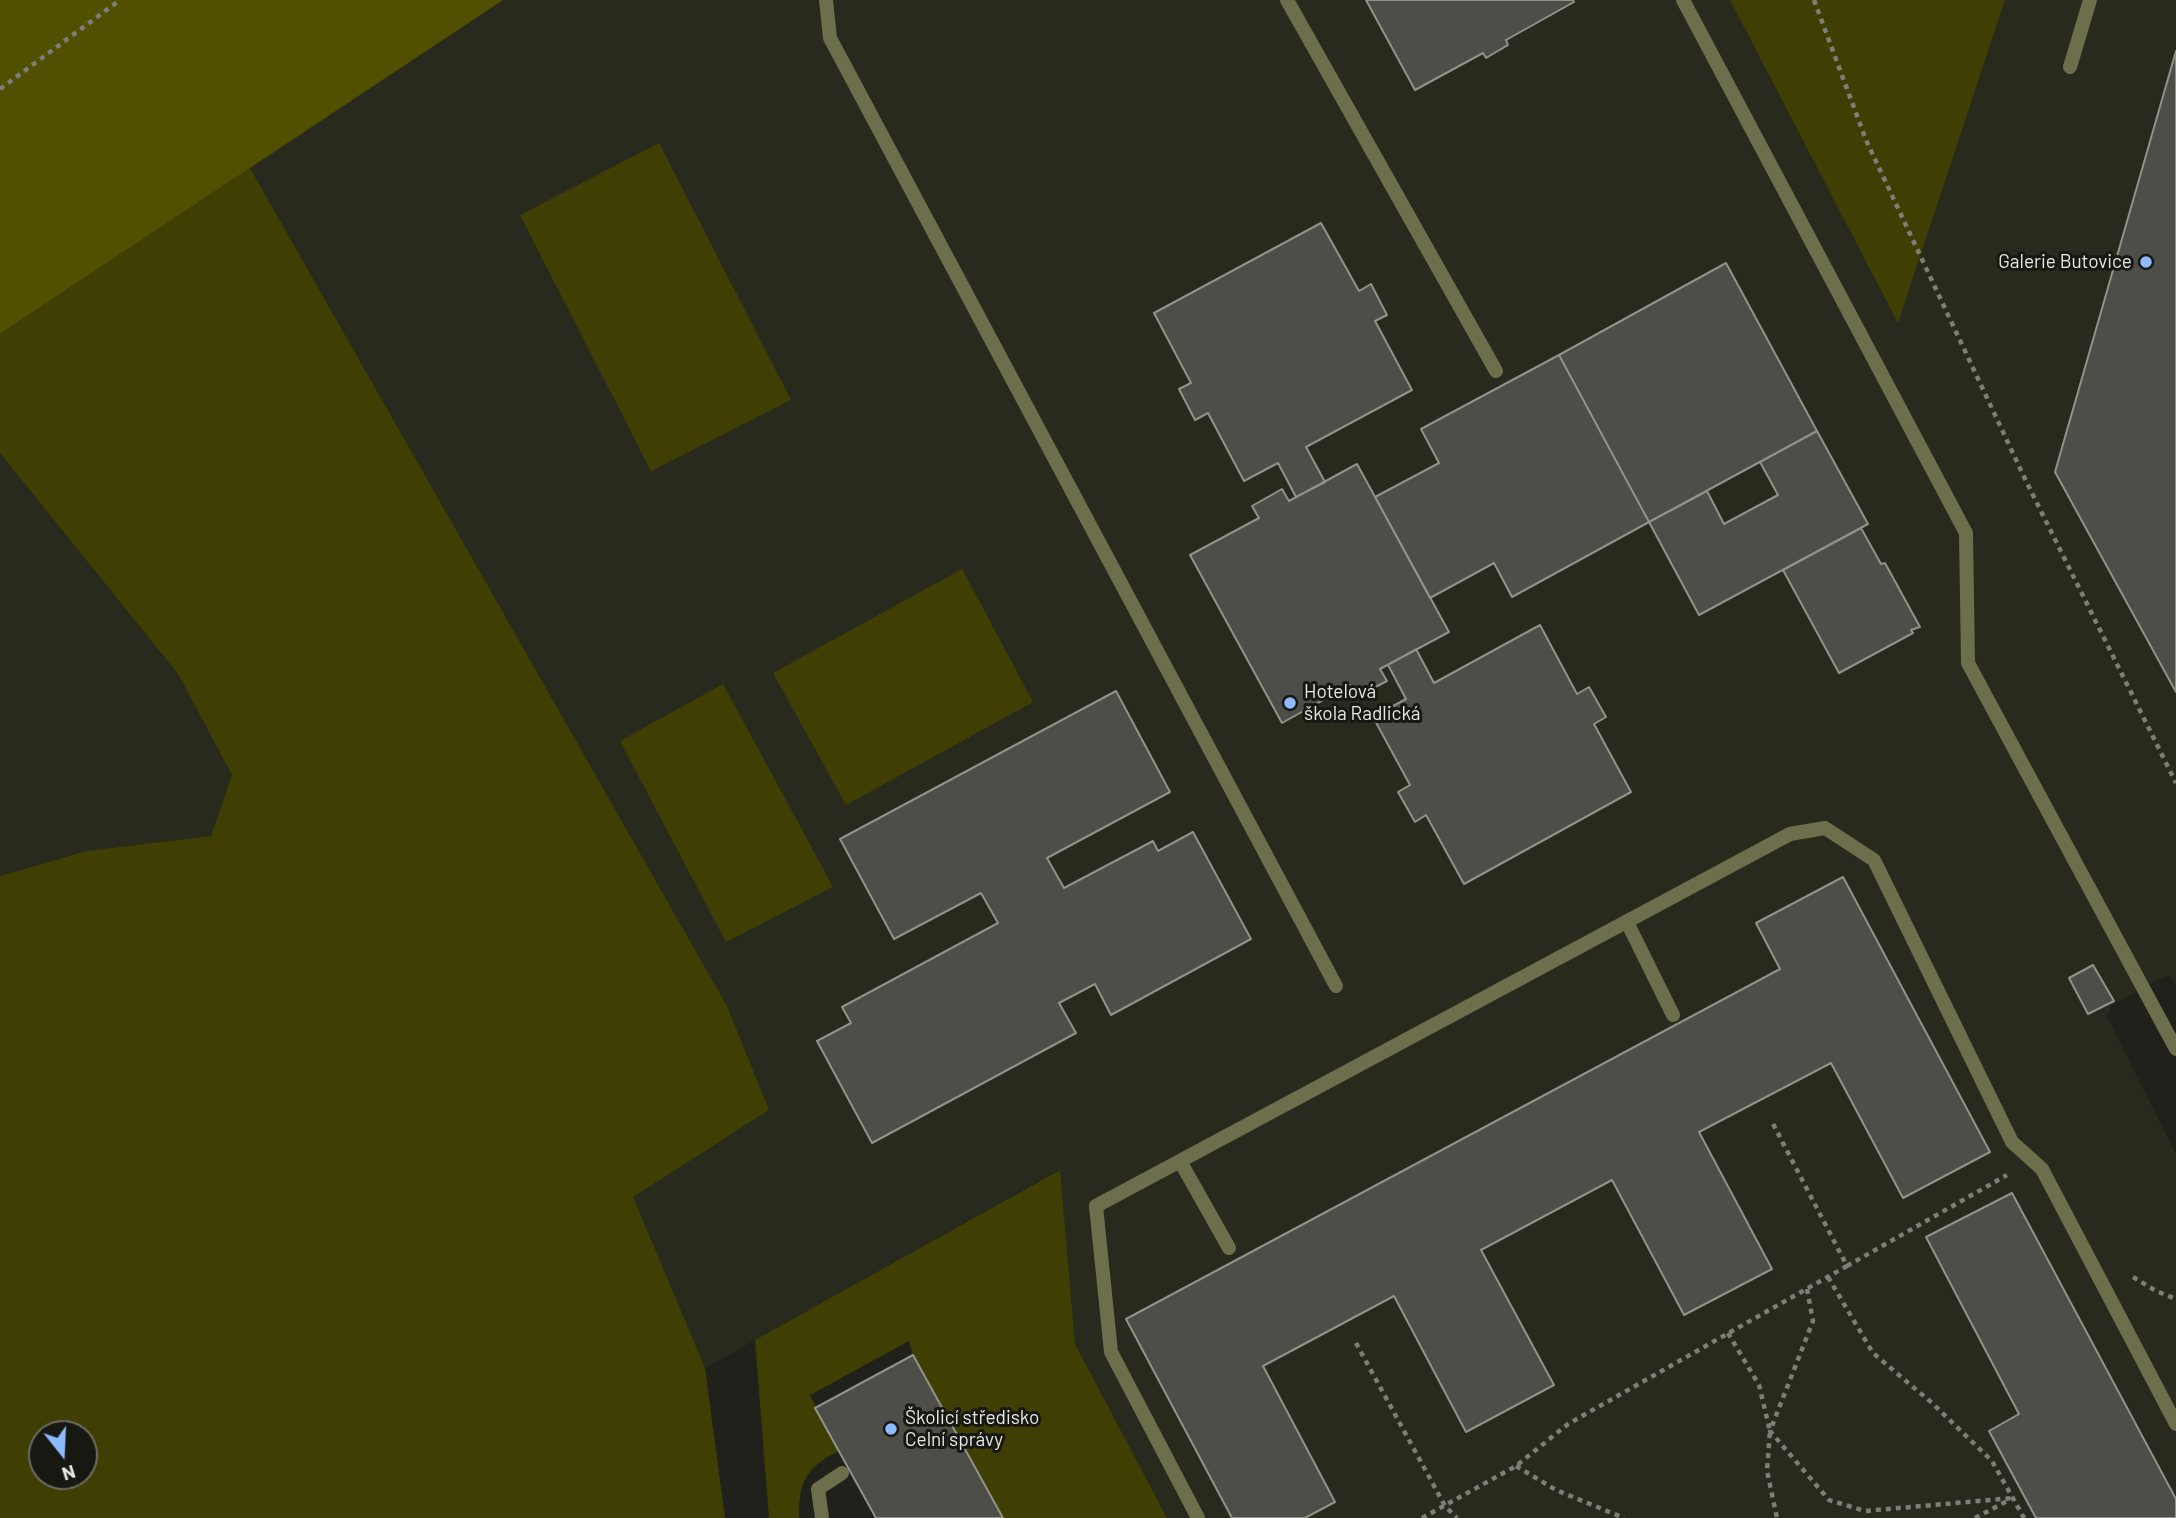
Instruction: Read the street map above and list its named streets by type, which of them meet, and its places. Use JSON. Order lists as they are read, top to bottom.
{
  "places": ["Galerie Butovice", "Hotelová škola Radlická", "Školicí středisko Celní správy"],
  "north": "bottom"
}
